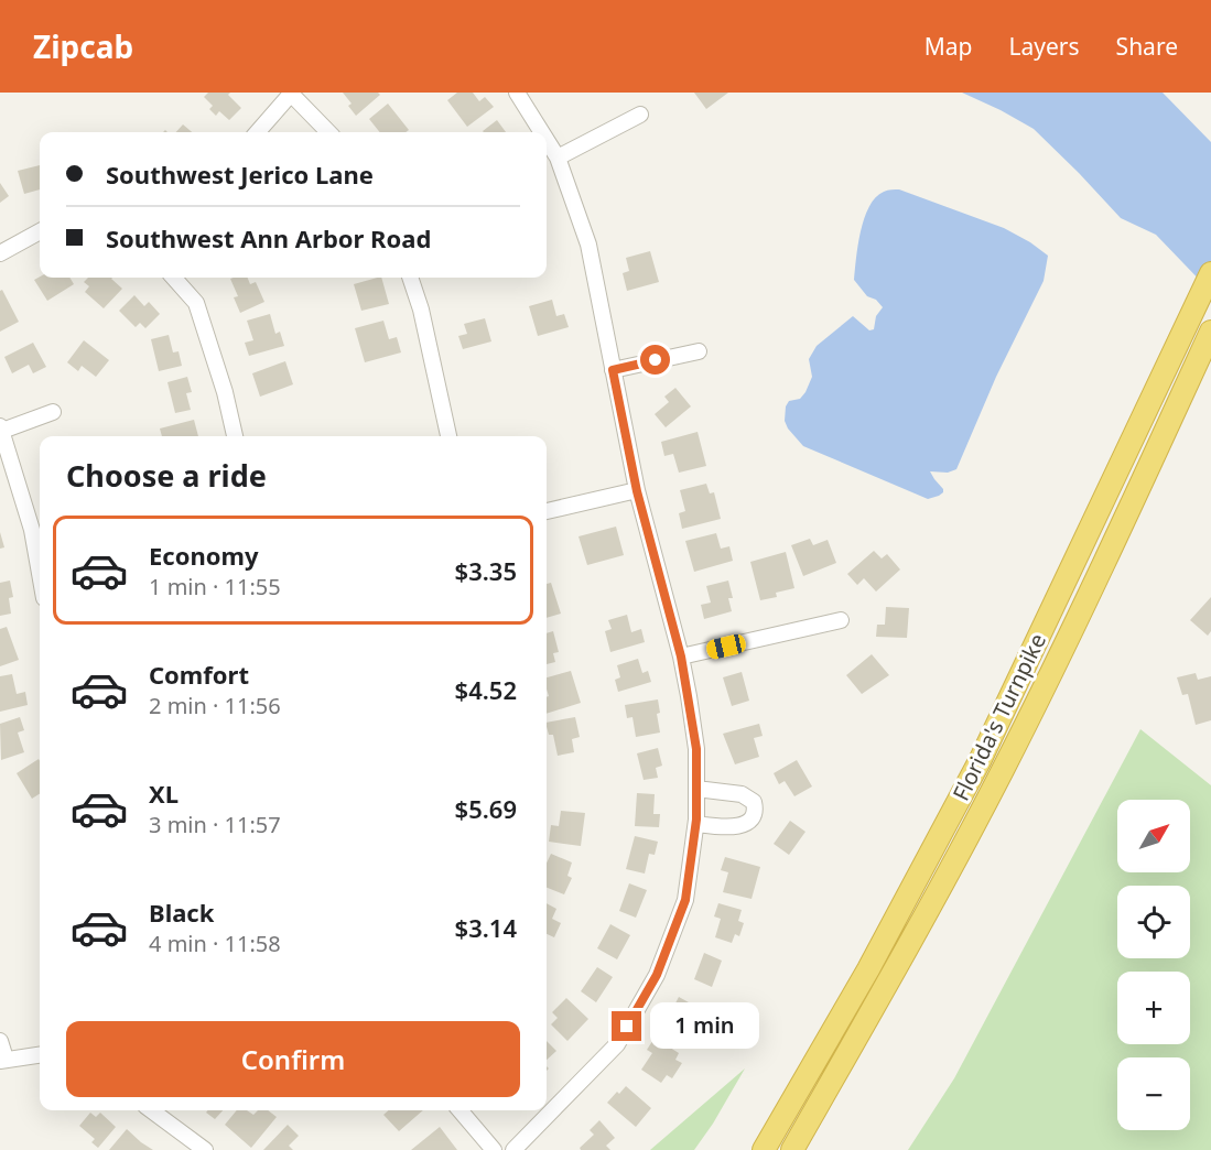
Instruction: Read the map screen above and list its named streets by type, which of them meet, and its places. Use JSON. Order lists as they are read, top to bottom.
{
  "streets": {
    "highway": ["Florida's Turnpike"]
  },
  "north": "top right",
  "page": {
    "header": "Zipcab",
    "nav": ["Map", "Layers", "Share"],
    "banner": ["Southwest Jerico Lane", "Southwest Ann Arbor Road"],
    "heading": "Choose a ride",
    "list": [
      {
        "name": "Economy",
        "note": "1 min · 11:55",
        "value": "$3.35"
      },
      {
        "name": "Comfort",
        "note": "2 min · 11:56",
        "value": "$4.52"
      },
      {
        "name": "XL",
        "note": "3 min · 11:57",
        "value": "$5.69"
      },
      {
        "name": "Black",
        "note": "4 min · 11:58",
        "value": "$3.14"
      }
    ],
    "map_buttons": ["+", "−"],
    "bubble": "1 min",
    "buttons": "Confirm"
  }
}
